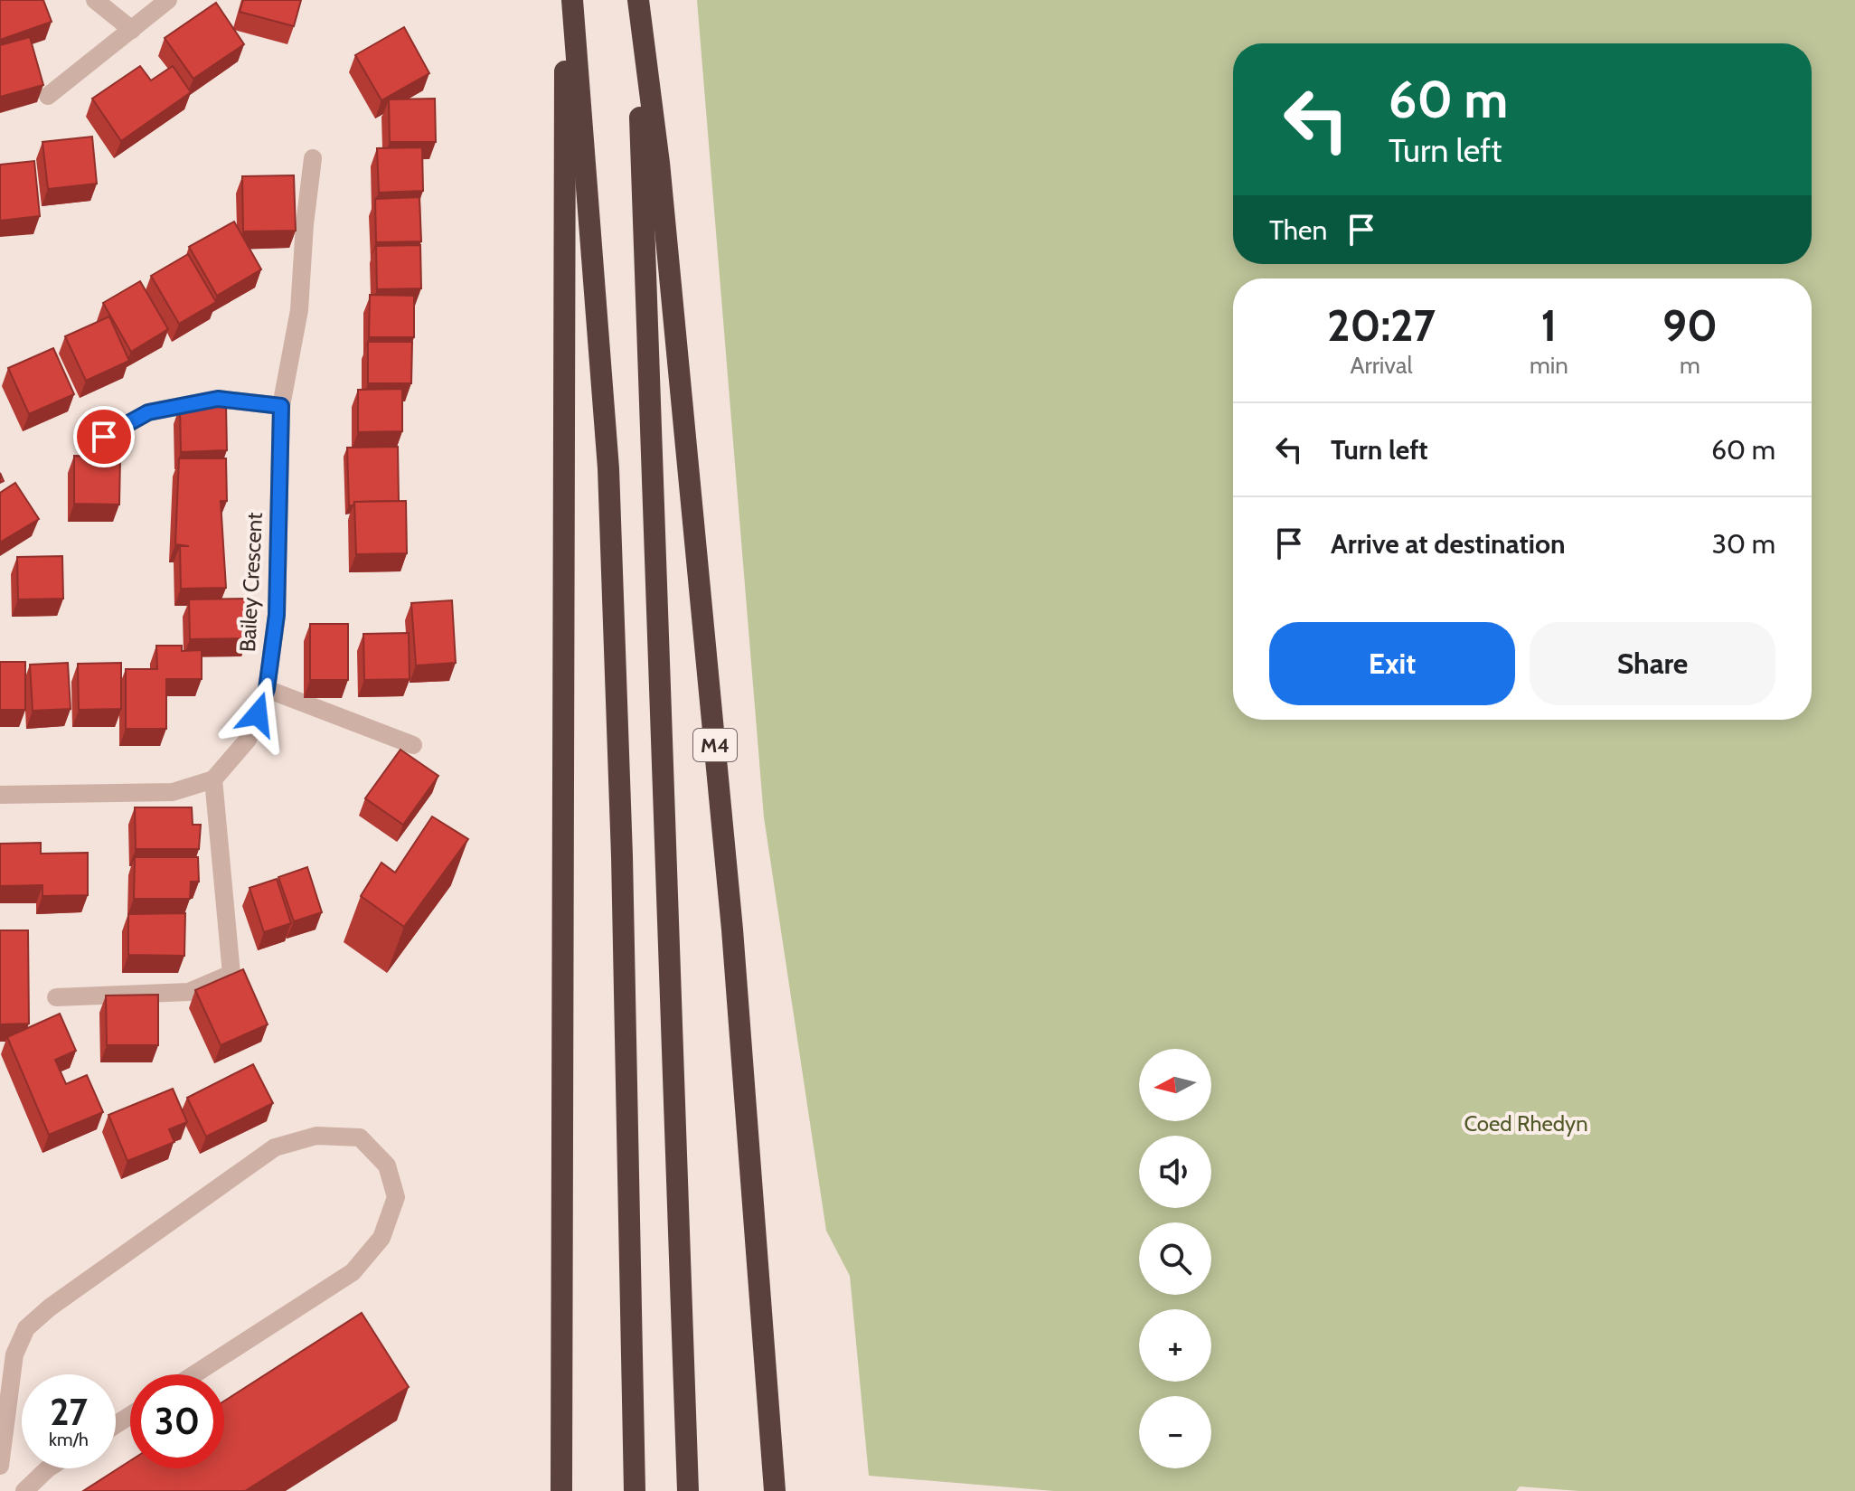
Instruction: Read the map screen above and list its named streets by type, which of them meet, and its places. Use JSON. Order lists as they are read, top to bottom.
{
  "streets": {
    "highway": ["M4"],
    "street": ["Bailey Crescent"]
  },
  "parks": ["Coed Rhedyn"],
  "north": "left",
  "page": {
    "turn": ["60 m", "Turn left"],
    "then": "Then",
    "eta": [
      "20:27",
      "Arrival",
      "1",
      "min",
      "90",
      "m"
    ],
    "list": [
      {
        "name": "Turn left",
        "value": "60 m"
      },
      {
        "name": "Arrive at destination",
        "value": "30 m"
      }
    ],
    "buttons": ["Exit", "Share"],
    "map_buttons": ["+", "−"],
    "speed": "27 km/h",
    "limit": "30"
  }
}
